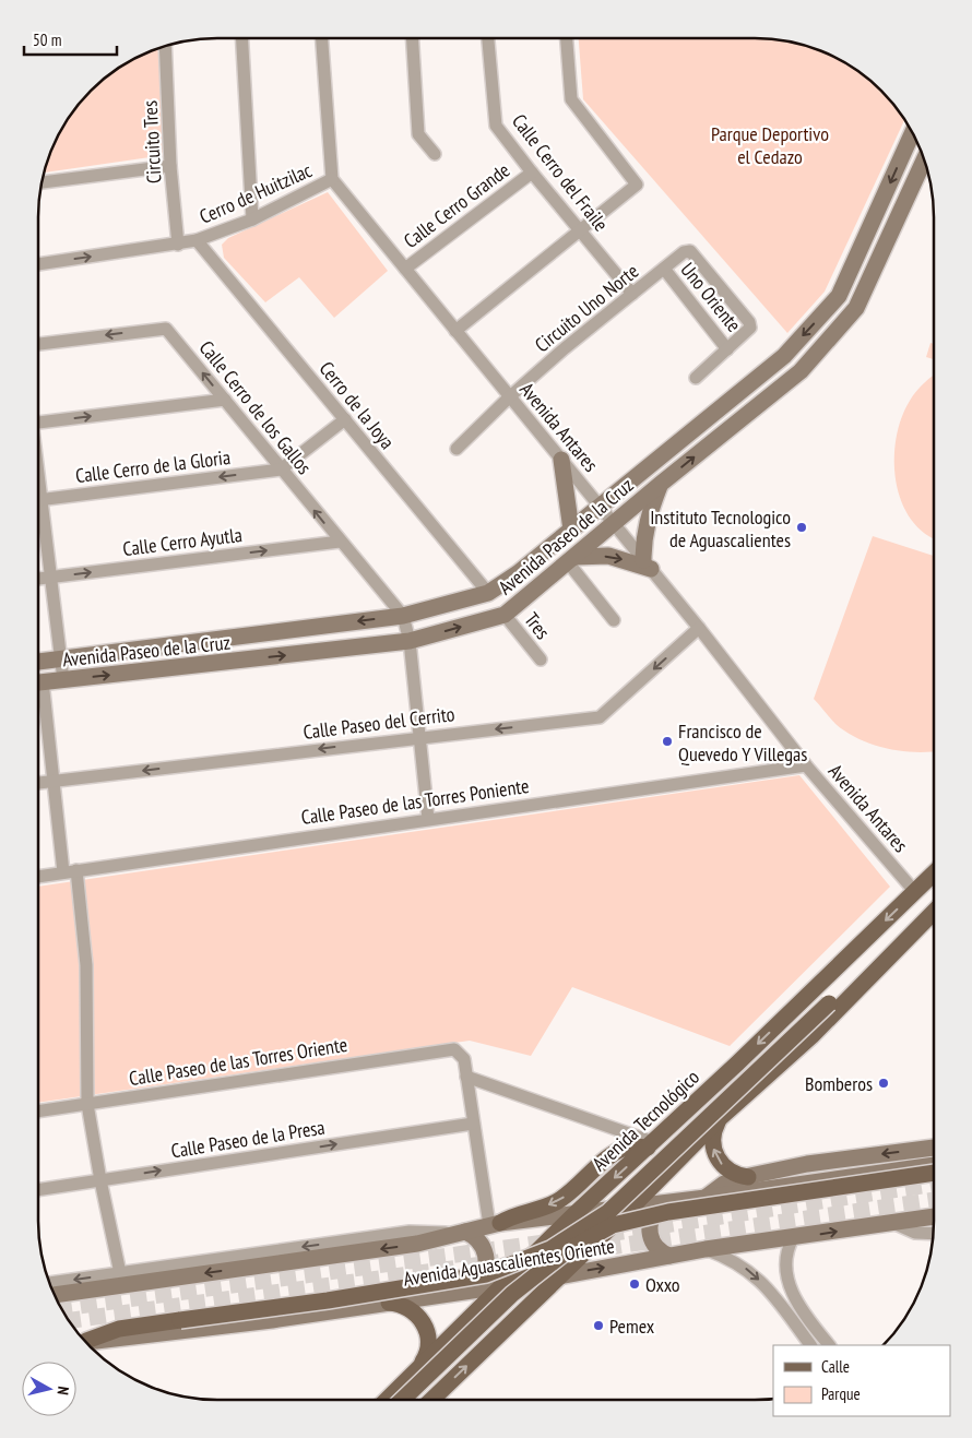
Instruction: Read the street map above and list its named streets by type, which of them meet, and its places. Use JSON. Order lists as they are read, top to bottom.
{
  "streets": {
    "main road": ["Avenida Paseo de la Cruz", "Avenida Tecnológico", "Avenida Aguascalientes Oriente"],
    "street": [
      "Circuito Tres",
      "Calle Cerro del Fraile",
      "Cerro de Huitzilac",
      "Calle Cerro Grande",
      "Uno Oriente",
      "Circuito Uno Norte",
      "Cerro de la Joya",
      "Calle Cerro de los Gallos",
      "Avenida Antares",
      "Calle Cerro de la Gloria",
      "Calle Cerro Ayutla",
      "Tres",
      "Calle Paseo del Cerrito",
      "Calle Paseo de las Torres Poniente",
      "Calle Paseo de las Torres Oriente",
      "Calle Paseo de la Presa"
    ]
  },
  "crossings": [
    ["Circuito Tres", "Cerro de Huitzilac"],
    ["Calle Cerro del Fraile", "Calle Cerro Grande"],
    ["Calle Cerro del Fraile", "Circuito Uno Norte"],
    ["Cerro de Huitzilac", "Cerro de la Joya"],
    ["Cerro de Huitzilac", "Avenida Antares"],
    ["Calle Cerro Grande", "Avenida Antares"],
    ["Uno Oriente", "Circuito Uno Norte"],
    ["Circuito Uno Norte", "Avenida Antares"],
    ["Cerro de la Joya", "Avenida Paseo de la Cruz"],
    ["Calle Cerro de los Gallos", "Calle Cerro de la Gloria"],
    ["Calle Cerro de los Gallos", "Avenida Paseo de la Cruz"],
    ["Calle Cerro de los Gallos", "Calle Cerro Ayutla"],
    ["Avenida Antares", "Avenida Paseo de la Cruz"],
    ["Avenida Antares", "Calle Paseo del Cerrito"],
    ["Avenida Antares", "Calle Paseo de las Torres Poniente"],
    ["Avenida Antares", "Avenida Tecnológico"],
    ["Avenida Paseo de la Cruz", "Tres"],
    ["Avenida Tecnológico", "Avenida Aguascalientes Oriente"]
  ],
  "one_way": [
    "Calle Cerro de los Gallos",
    "Calle Cerro Ayutla",
    "Calle Paseo del Cerrito",
    "Calle Paseo de la Presa"
  ],
  "parks": ["Parque Deportivo el Cedazo"],
  "places": [
    "Instituto Tecnologico de Aguascalientes",
    "Francisco de Quevedo Y Villegas",
    "Bomberos",
    "Oxxo",
    "Pemex"
  ],
  "legend": ["Calle", "Parque"],
  "scale_bar": "50 m",
  "north": "right"
}
